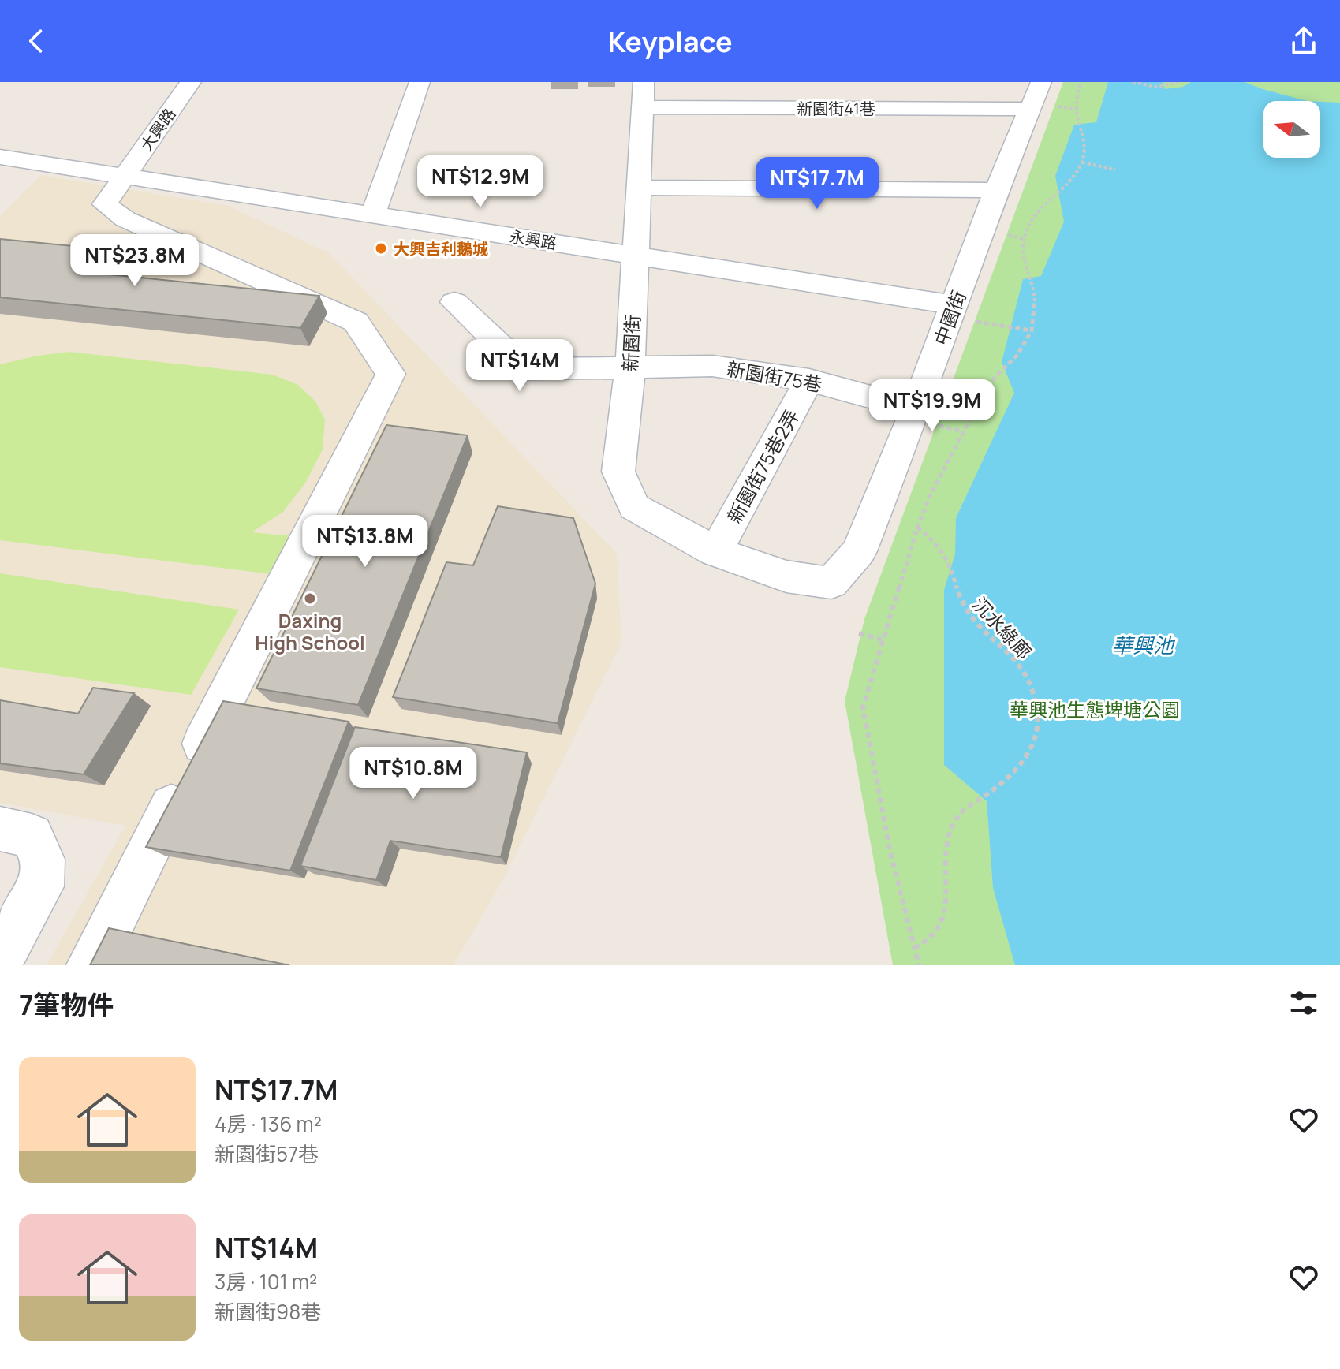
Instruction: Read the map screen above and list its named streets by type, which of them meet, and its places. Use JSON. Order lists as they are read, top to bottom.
{
  "streets": {
    "street": [
      "新園街41巷",
      "大興路",
      "永興路",
      "中園街",
      "新園街",
      "新園街75巷",
      "新園街75巷2弄"
    ],
    "path": ["沉水綠廊"]
  },
  "crossings": [
    ["新園街41巷", "中園街"],
    ["新園街41巷", "新園街"],
    ["大興路", "永興路"],
    ["永興路", "中園街"],
    ["永興路", "新園街"],
    ["中園街", "新園街"],
    ["中園街", "新園街75巷"],
    ["中園街", "新園街75巷2弄"],
    ["新園街", "新園街75巷"],
    ["新園街", "新園街75巷2弄"],
    ["新園街75巷", "新園街75巷2弄"]
  ],
  "water": ["華興池"],
  "parks": ["華興池生態埤塘公園"],
  "places": ["大興吉利鵝城", "Daxing High School"],
  "north": "left",
  "page": {
    "header": "Keyplace",
    "price": [
      "NT$12.9M",
      "NT$17.7M",
      "NT$23.8M",
      "NT$14M",
      "NT$19.9M",
      "NT$13.8M",
      "NT$10.8M"
    ],
    "heading": "7筆物件",
    "list": [
      {
        "name": "NT$17.7M",
        "note": "4房 · 136 m² · 新園街57巷"
      },
      {
        "name": "NT$14M",
        "note": "3房 · 101 m² · 新園街98巷"
      }
    ]
  }
}
